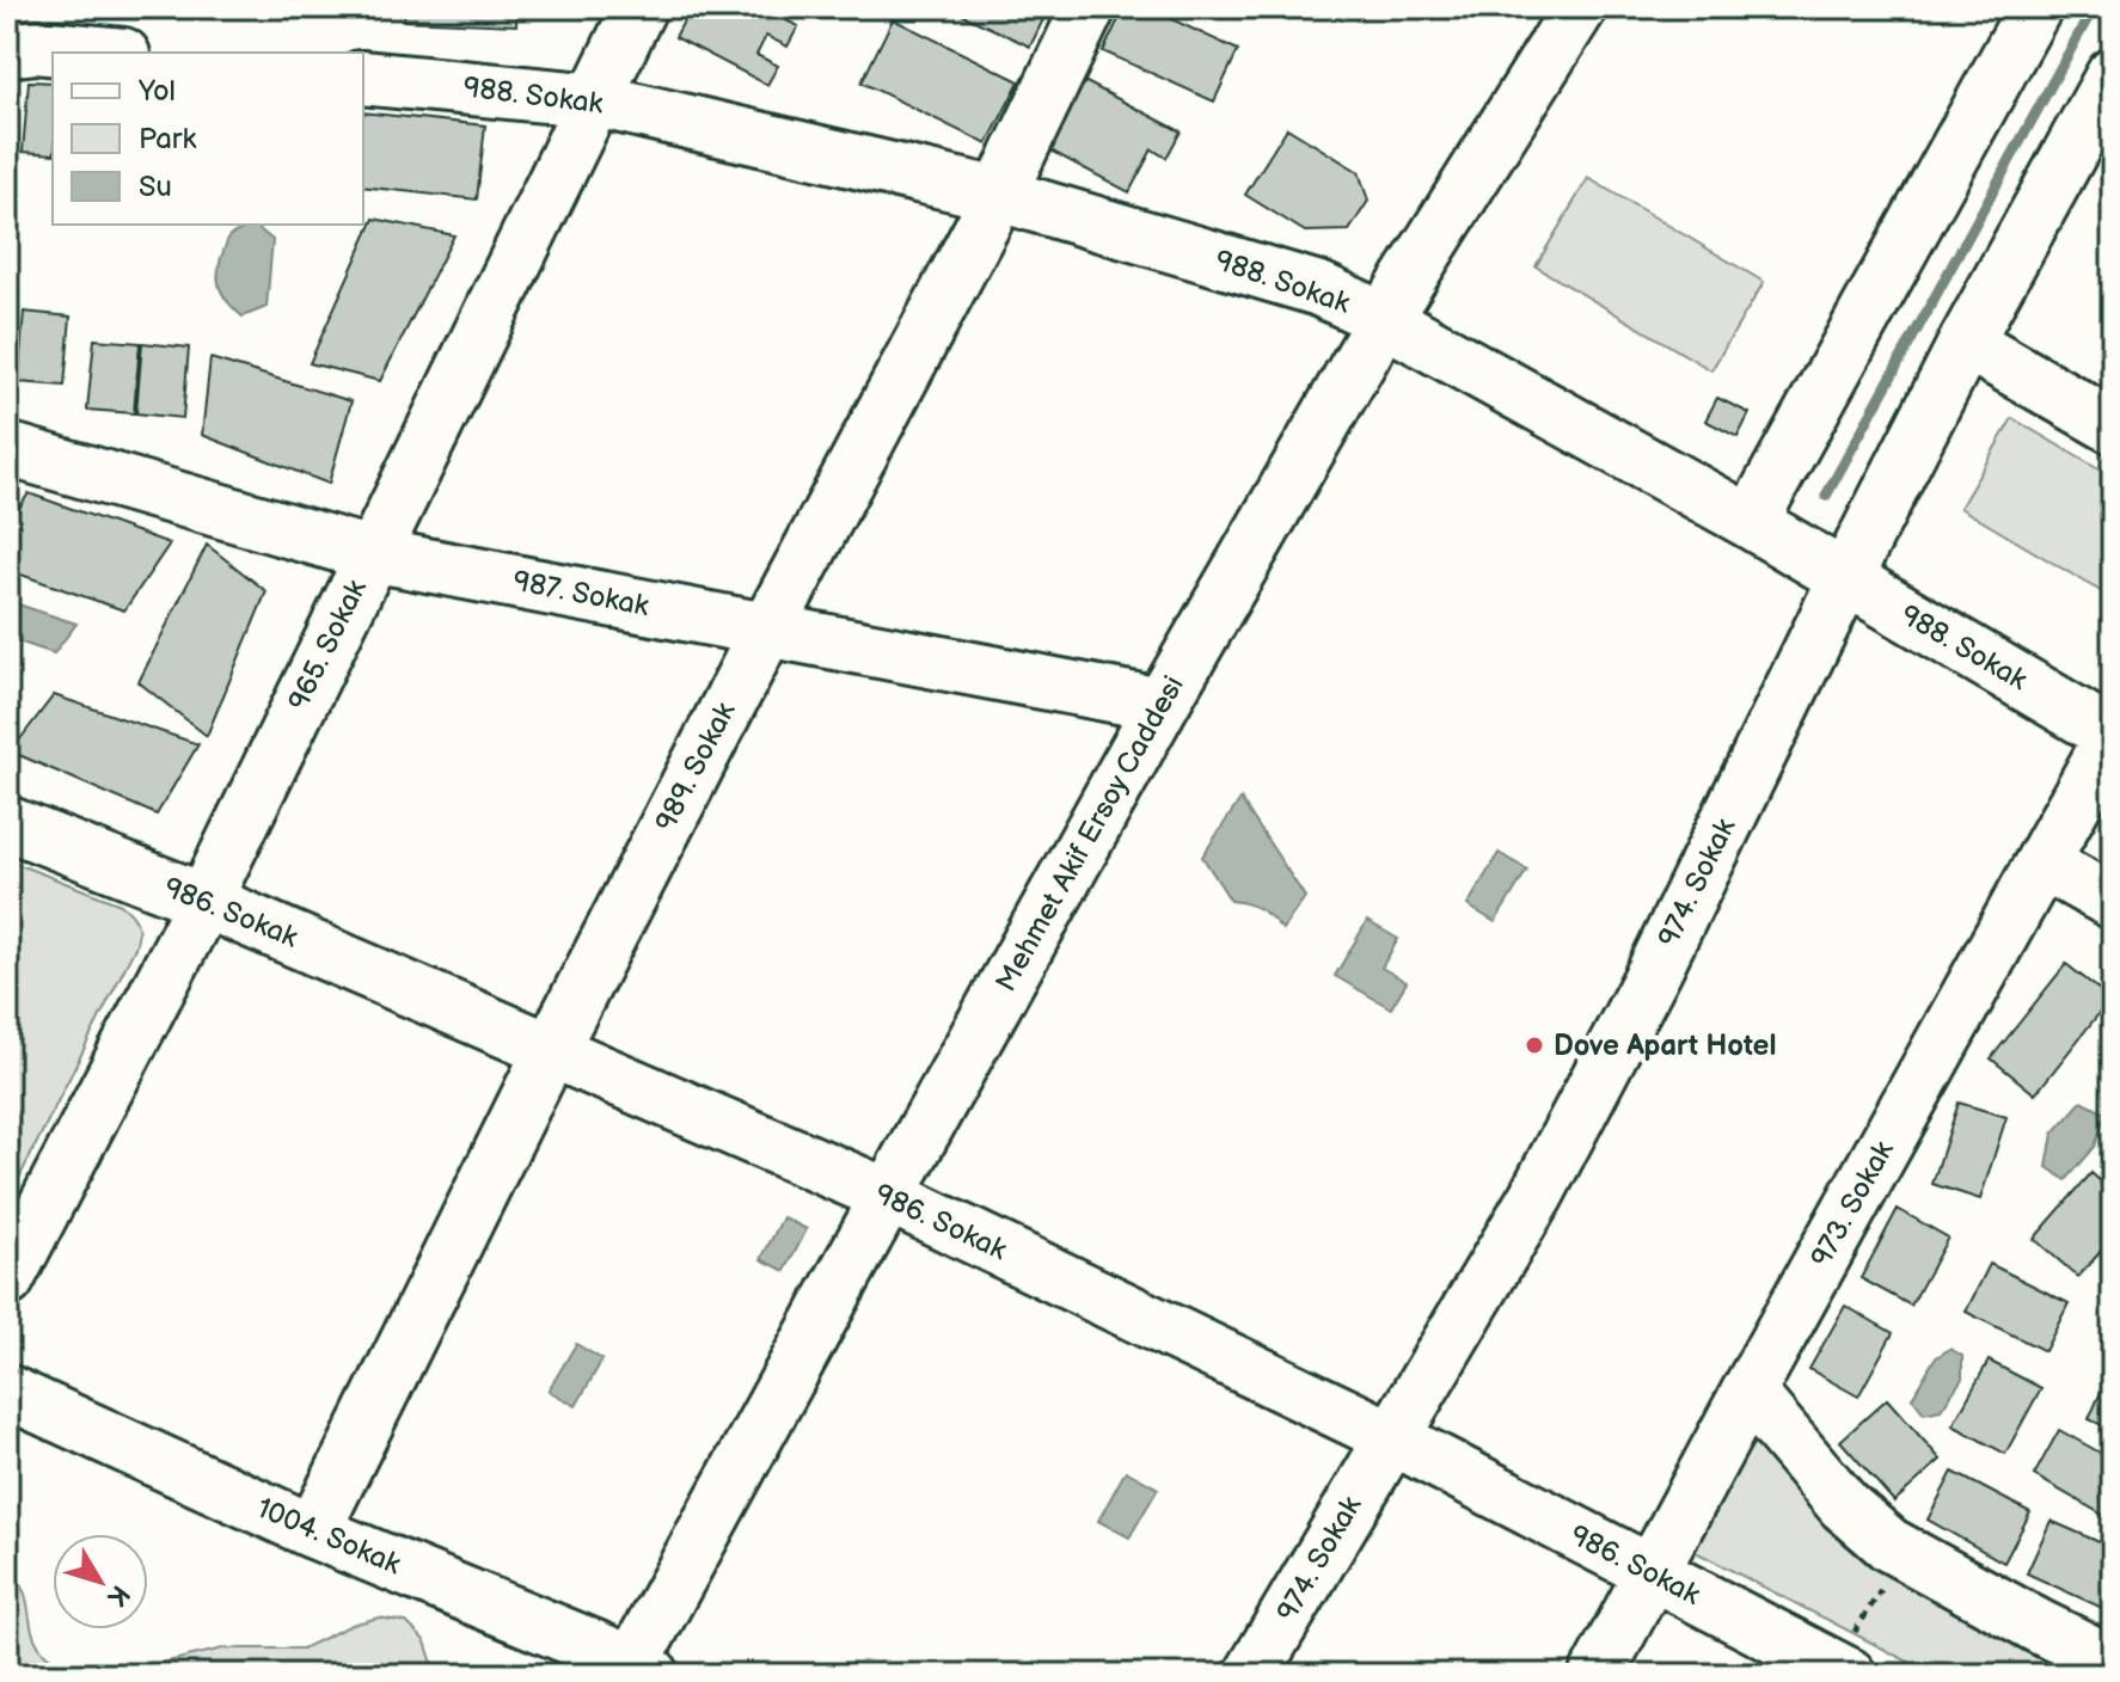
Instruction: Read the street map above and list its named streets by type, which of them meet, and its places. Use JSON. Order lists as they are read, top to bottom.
{
  "streets": {
    "street": [
      "988. Sokak",
      "987. Sokak",
      "965. Sokak",
      "989. Sokak",
      "Mehmet Akif Ersoy Caddesi",
      "974. Sokak",
      "986. Sokak",
      "973. Sokak",
      "1004. Sokak"
    ]
  },
  "crossings": [
    ["988. Sokak", "965. Sokak"],
    ["988. Sokak", "989. Sokak"],
    ["988. Sokak", "Mehmet Akif Ersoy Caddesi"],
    ["988. Sokak", "974. Sokak"],
    ["988. Sokak", "973. Sokak"],
    ["987. Sokak", "965. Sokak"],
    ["987. Sokak", "989. Sokak"],
    ["987. Sokak", "Mehmet Akif Ersoy Caddesi"],
    ["965. Sokak", "986. Sokak"],
    ["989. Sokak", "986. Sokak"],
    ["989. Sokak", "1004. Sokak"],
    ["Mehmet Akif Ersoy Caddesi", "986. Sokak"],
    ["Mehmet Akif Ersoy Caddesi", "1004. Sokak"],
    ["974. Sokak", "986. Sokak"],
    ["986. Sokak", "973. Sokak"]
  ],
  "places": ["Dove Apart Hotel"],
  "legend": ["Yol", "Park", "Su"],
  "north": "bottom right"
}
